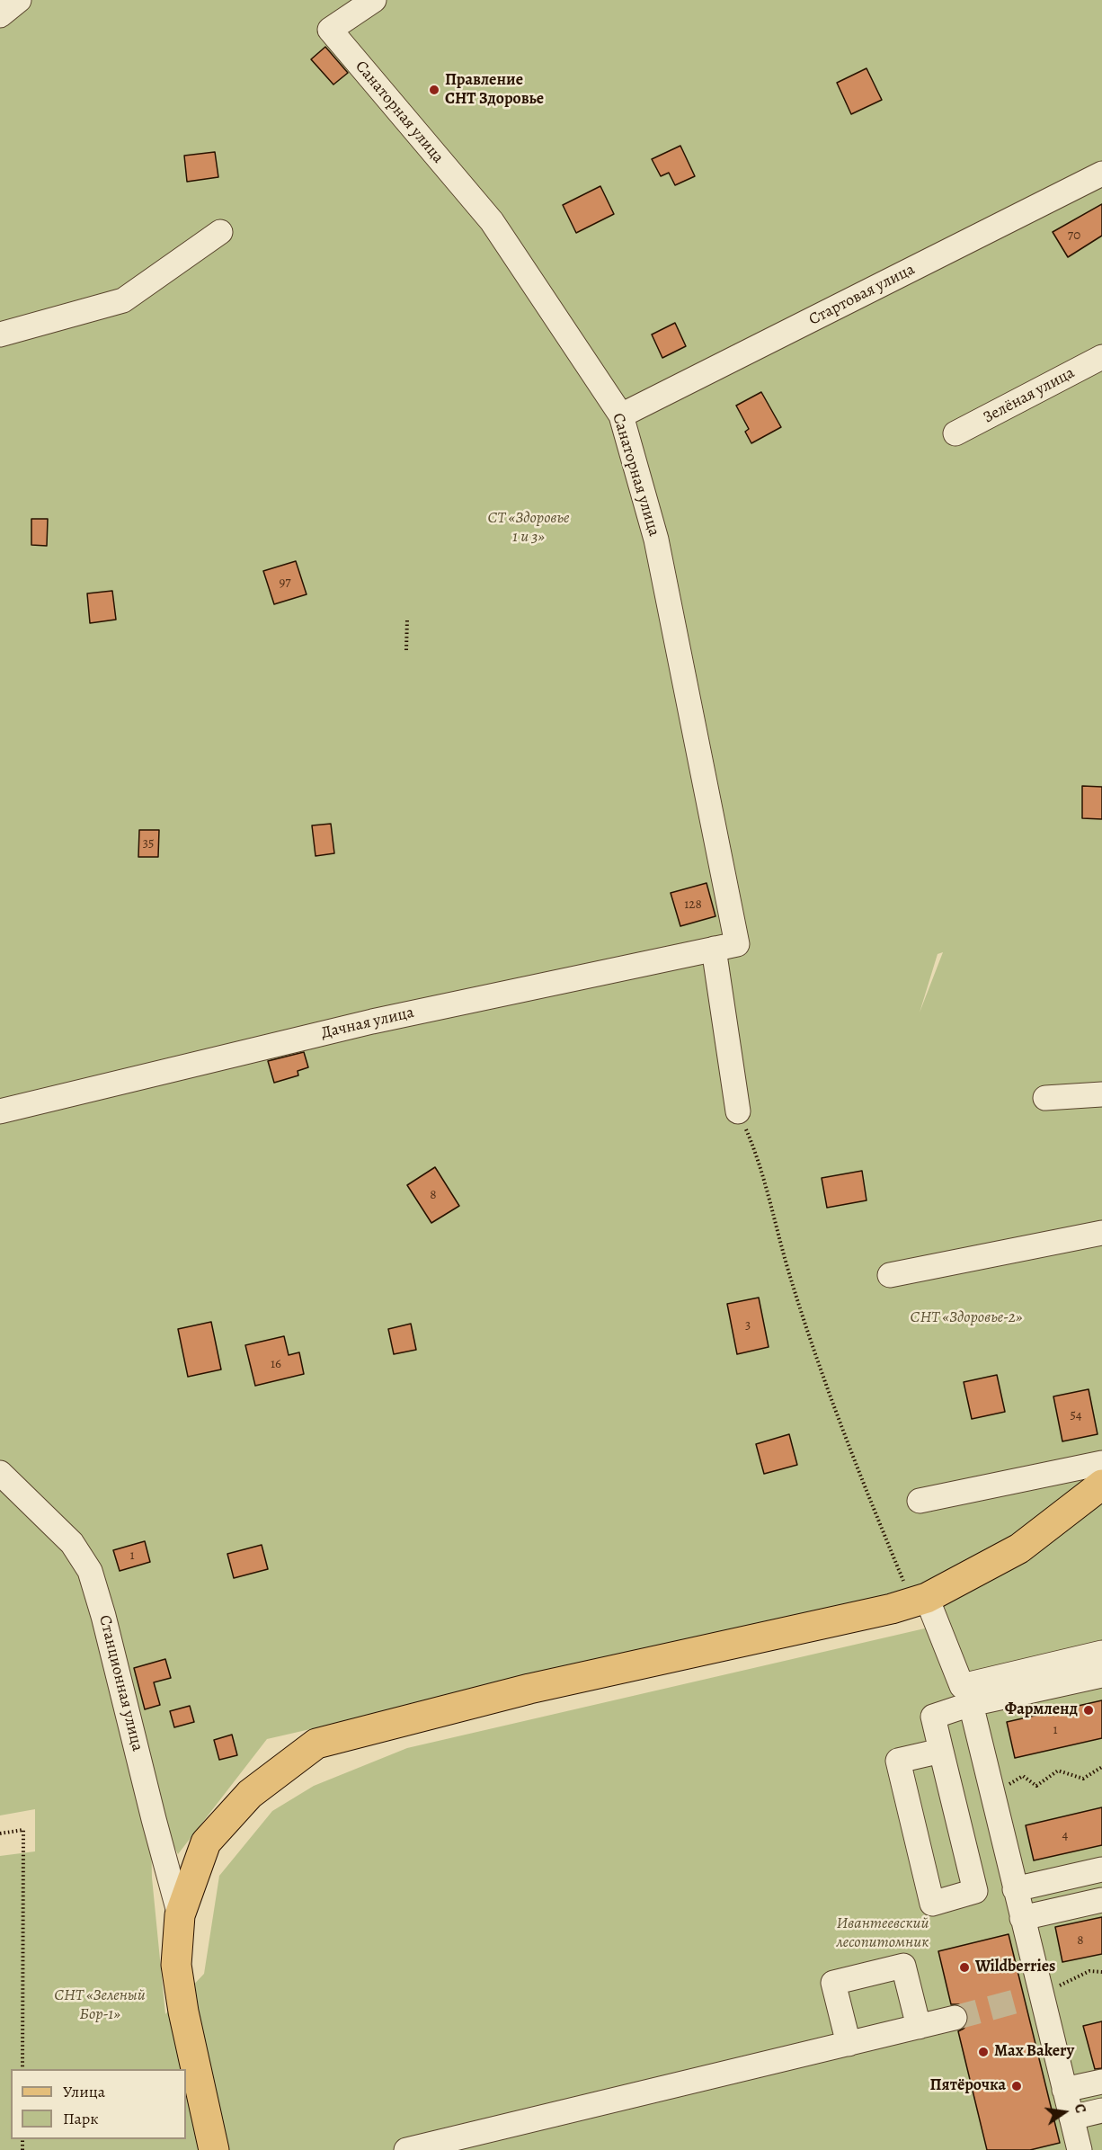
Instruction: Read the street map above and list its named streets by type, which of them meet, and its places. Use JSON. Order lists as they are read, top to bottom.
{
  "streets": {
    "street": [
      "Санаторная улица",
      "Стартовая улица",
      "Зелёная улица",
      "Дачная улица",
      "Станционная улица"
    ]
  },
  "crossings": [
    ["Санаторная улица", "Стартовая улица"],
    ["Санаторная улица", "Дачная улица"]
  ],
  "parks": [
    "СТ «Здоровье 1 и 3»",
    "СНТ «Здоровье-2»",
    "Ивантеевский лесопитомник",
    "СНТ «Зеленый Бор-1»"
  ],
  "places": [
    "Правление СНТ Здоровье",
    "Фармленд",
    "Wildberries",
    "Max Bakery",
    "Пятёрочка"
  ],
  "house_numbers": [
    "70",
    "97",
    "35",
    "128",
    "8",
    "3",
    "16",
    "54",
    "1",
    "1",
    "4",
    "8"
  ],
  "legend": ["Улица", "Парк"],
  "north": "right"
}
